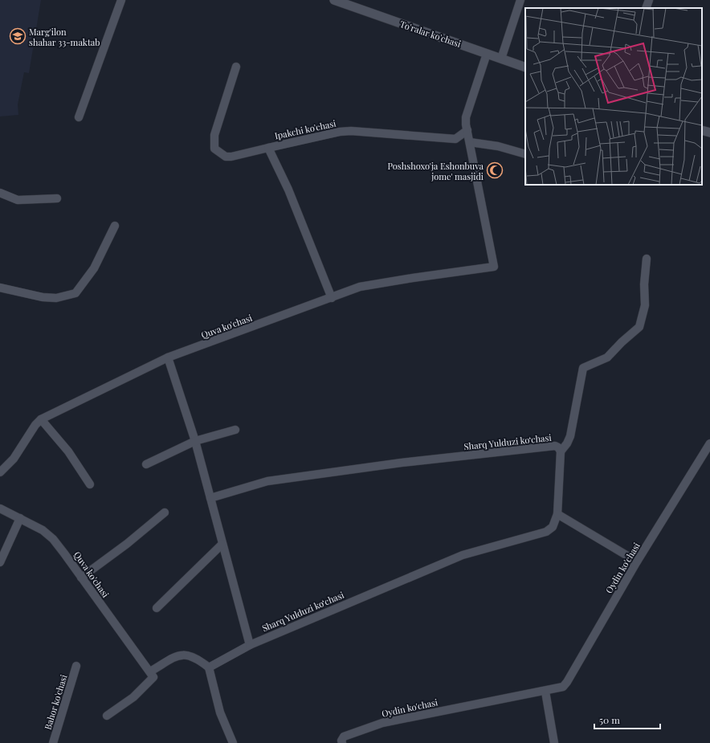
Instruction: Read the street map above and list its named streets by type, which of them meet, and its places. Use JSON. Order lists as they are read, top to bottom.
{
  "streets": {
    "street": [
      "To'ralar ko'chasi",
      "Ipakchi ko'chasi",
      "Quva ko'chasi",
      "Sharq Yulduzi koʻchasi",
      "Oydin ko'chasi",
      "Bahor ko'chasi"
    ]
  },
  "crossings": [
    ["Ipakchi ko'chasi", "Quva ko'chasi"]
  ],
  "places": {
    "school or university": ["Marg'ilon shahar 33-maktab"],
    "mosque": ["Poshshoxo'ja Eshonbuva jome' masjidi"]
  },
  "scale_bar": "50 m"
}
